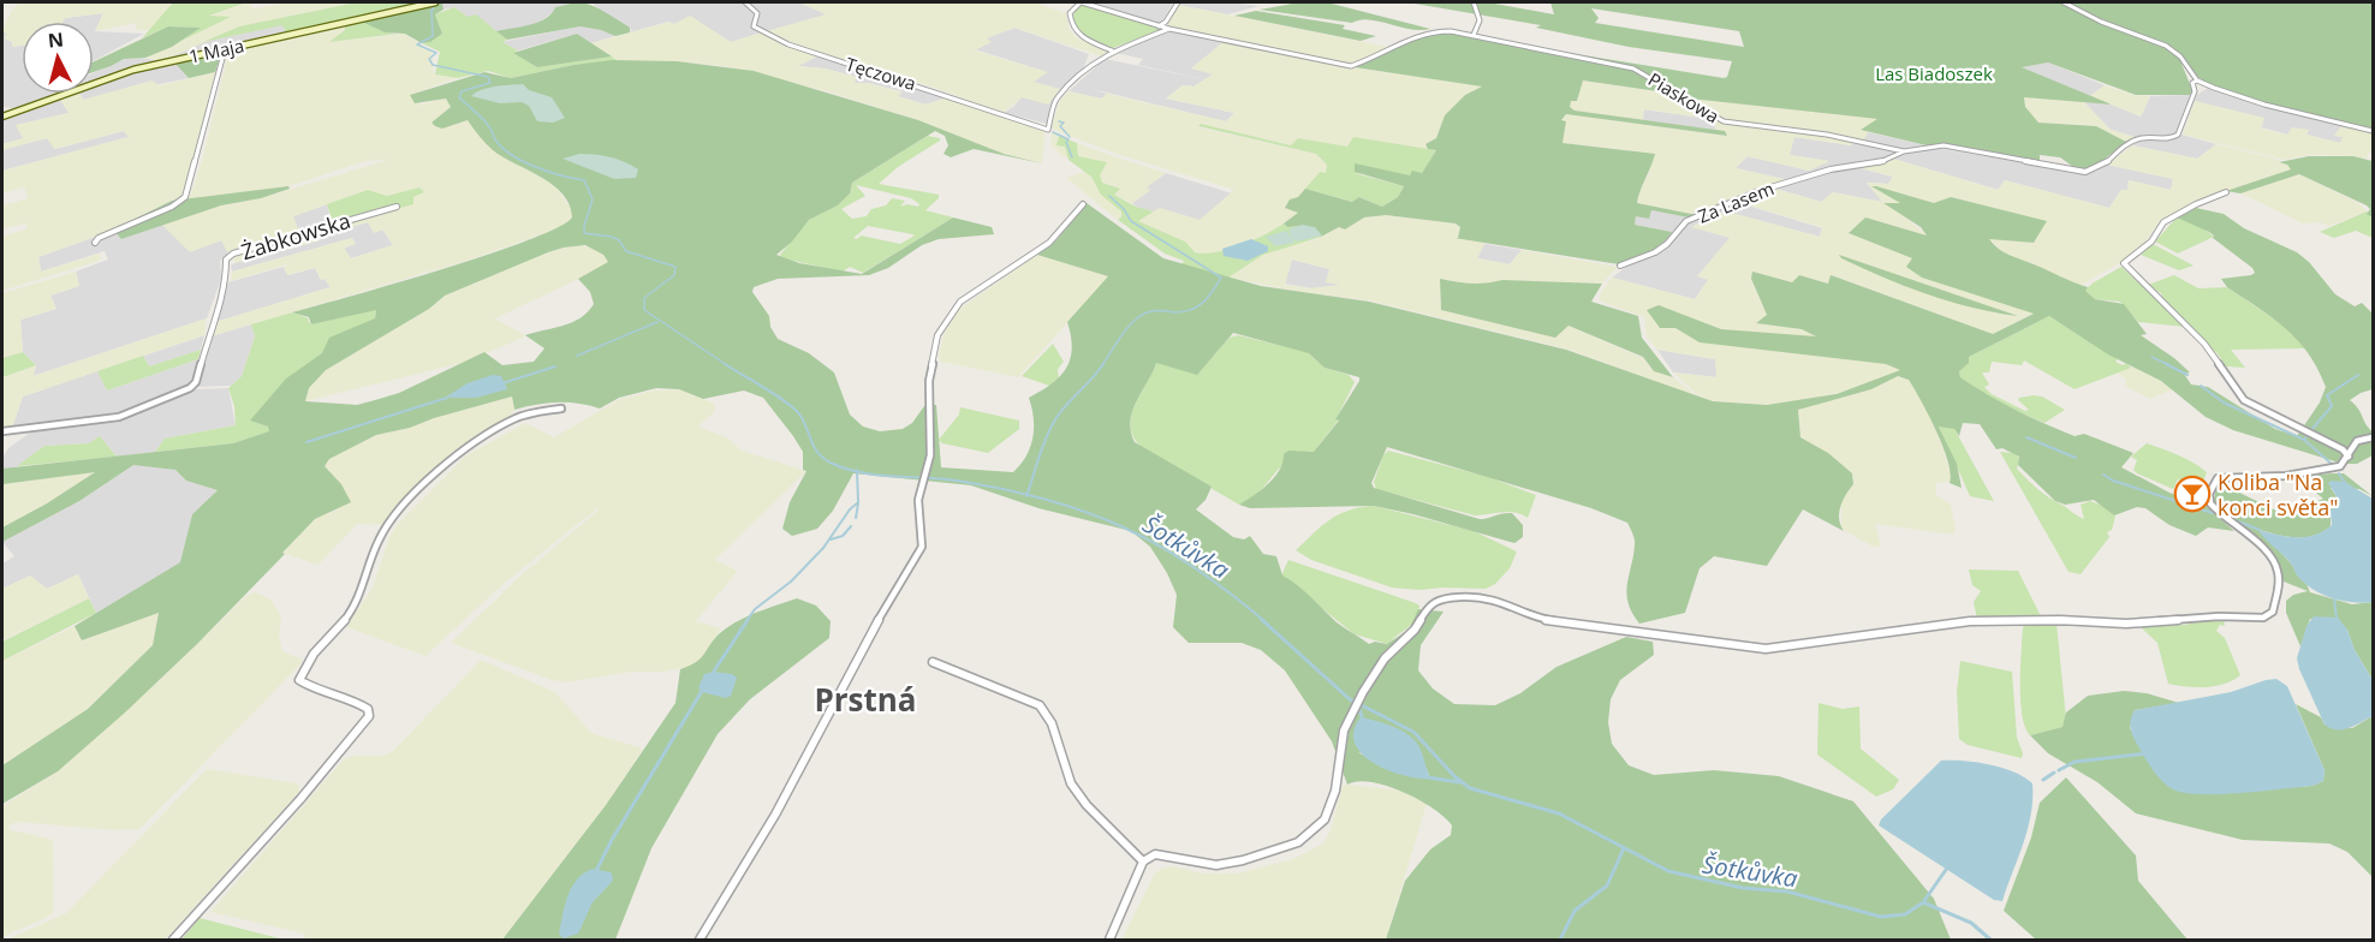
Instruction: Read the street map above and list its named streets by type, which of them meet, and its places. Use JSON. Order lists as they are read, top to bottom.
{
  "streets": {
    "street": [
      "1 Maja",
      "Tęczowa",
      "Piaskowa",
      "Za Lasem",
      "Żabkowska"
    ]
  },
  "crossings": [
    ["Piaskowa", "Za Lasem"]
  ],
  "districts": ["Prstná"],
  "water": ["Šotkůvka"],
  "parks": ["Las Biadoszek"],
  "places": {
    "bar": ["Koliba \"Na konci světa\""]
  },
  "north": "top"
}
